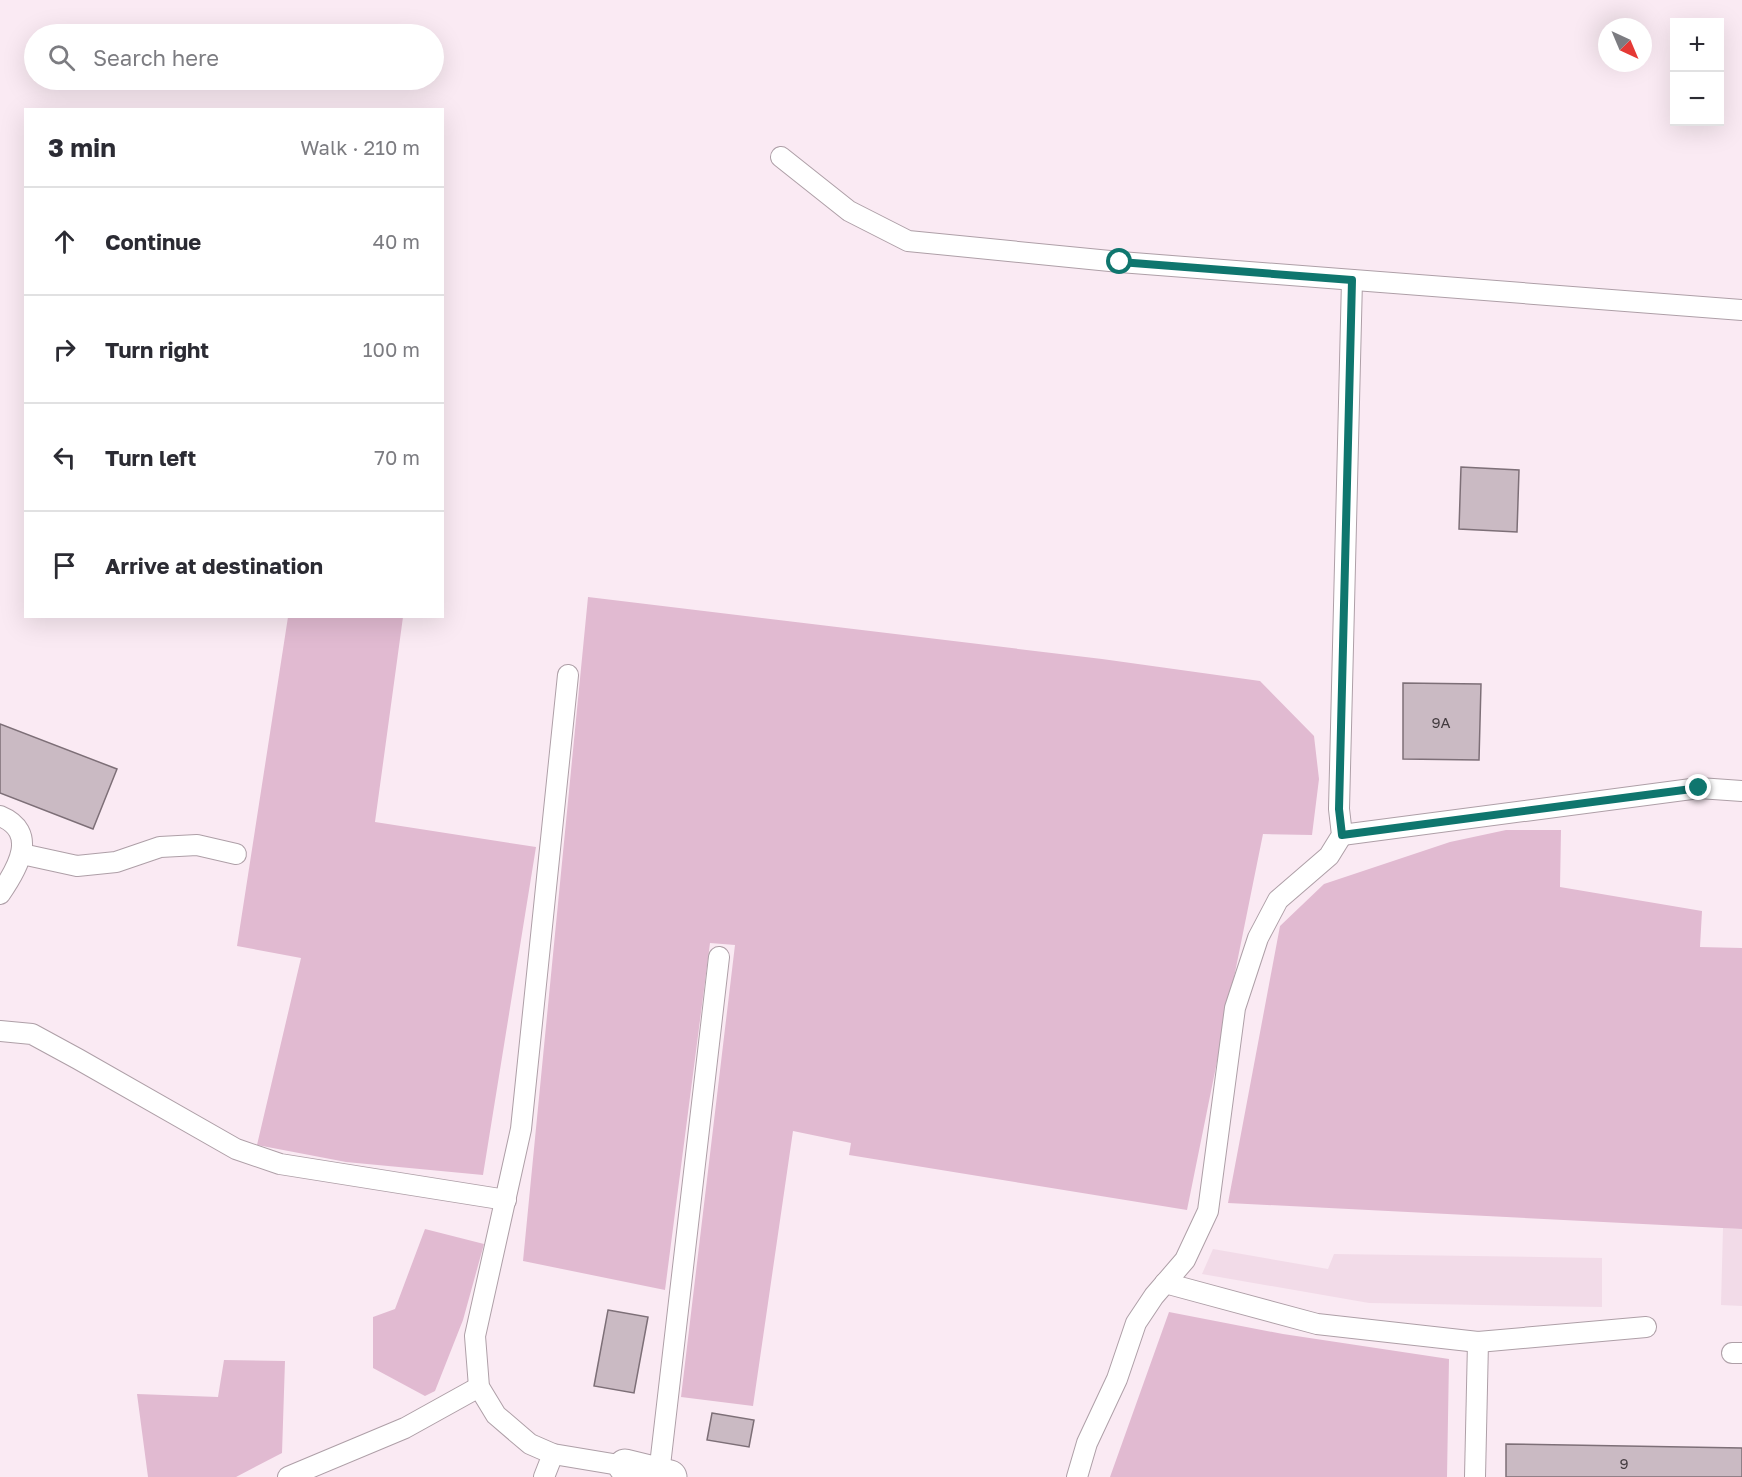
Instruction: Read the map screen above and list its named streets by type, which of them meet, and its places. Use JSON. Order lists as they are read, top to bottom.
{
  "house_numbers": ["9А", "9"],
  "north": "bottom right",
  "page": {
    "map_buttons": ["+", "−"],
    "search": "Search here",
    "heading": ["3 min", "Walk · 210 m"],
    "list": [
      ["Continue", "40 m"],
      ["Turn right", "100 m"],
      ["Turn left", "70 m"],
      "Arrive at destination"
    ]
  }
}
